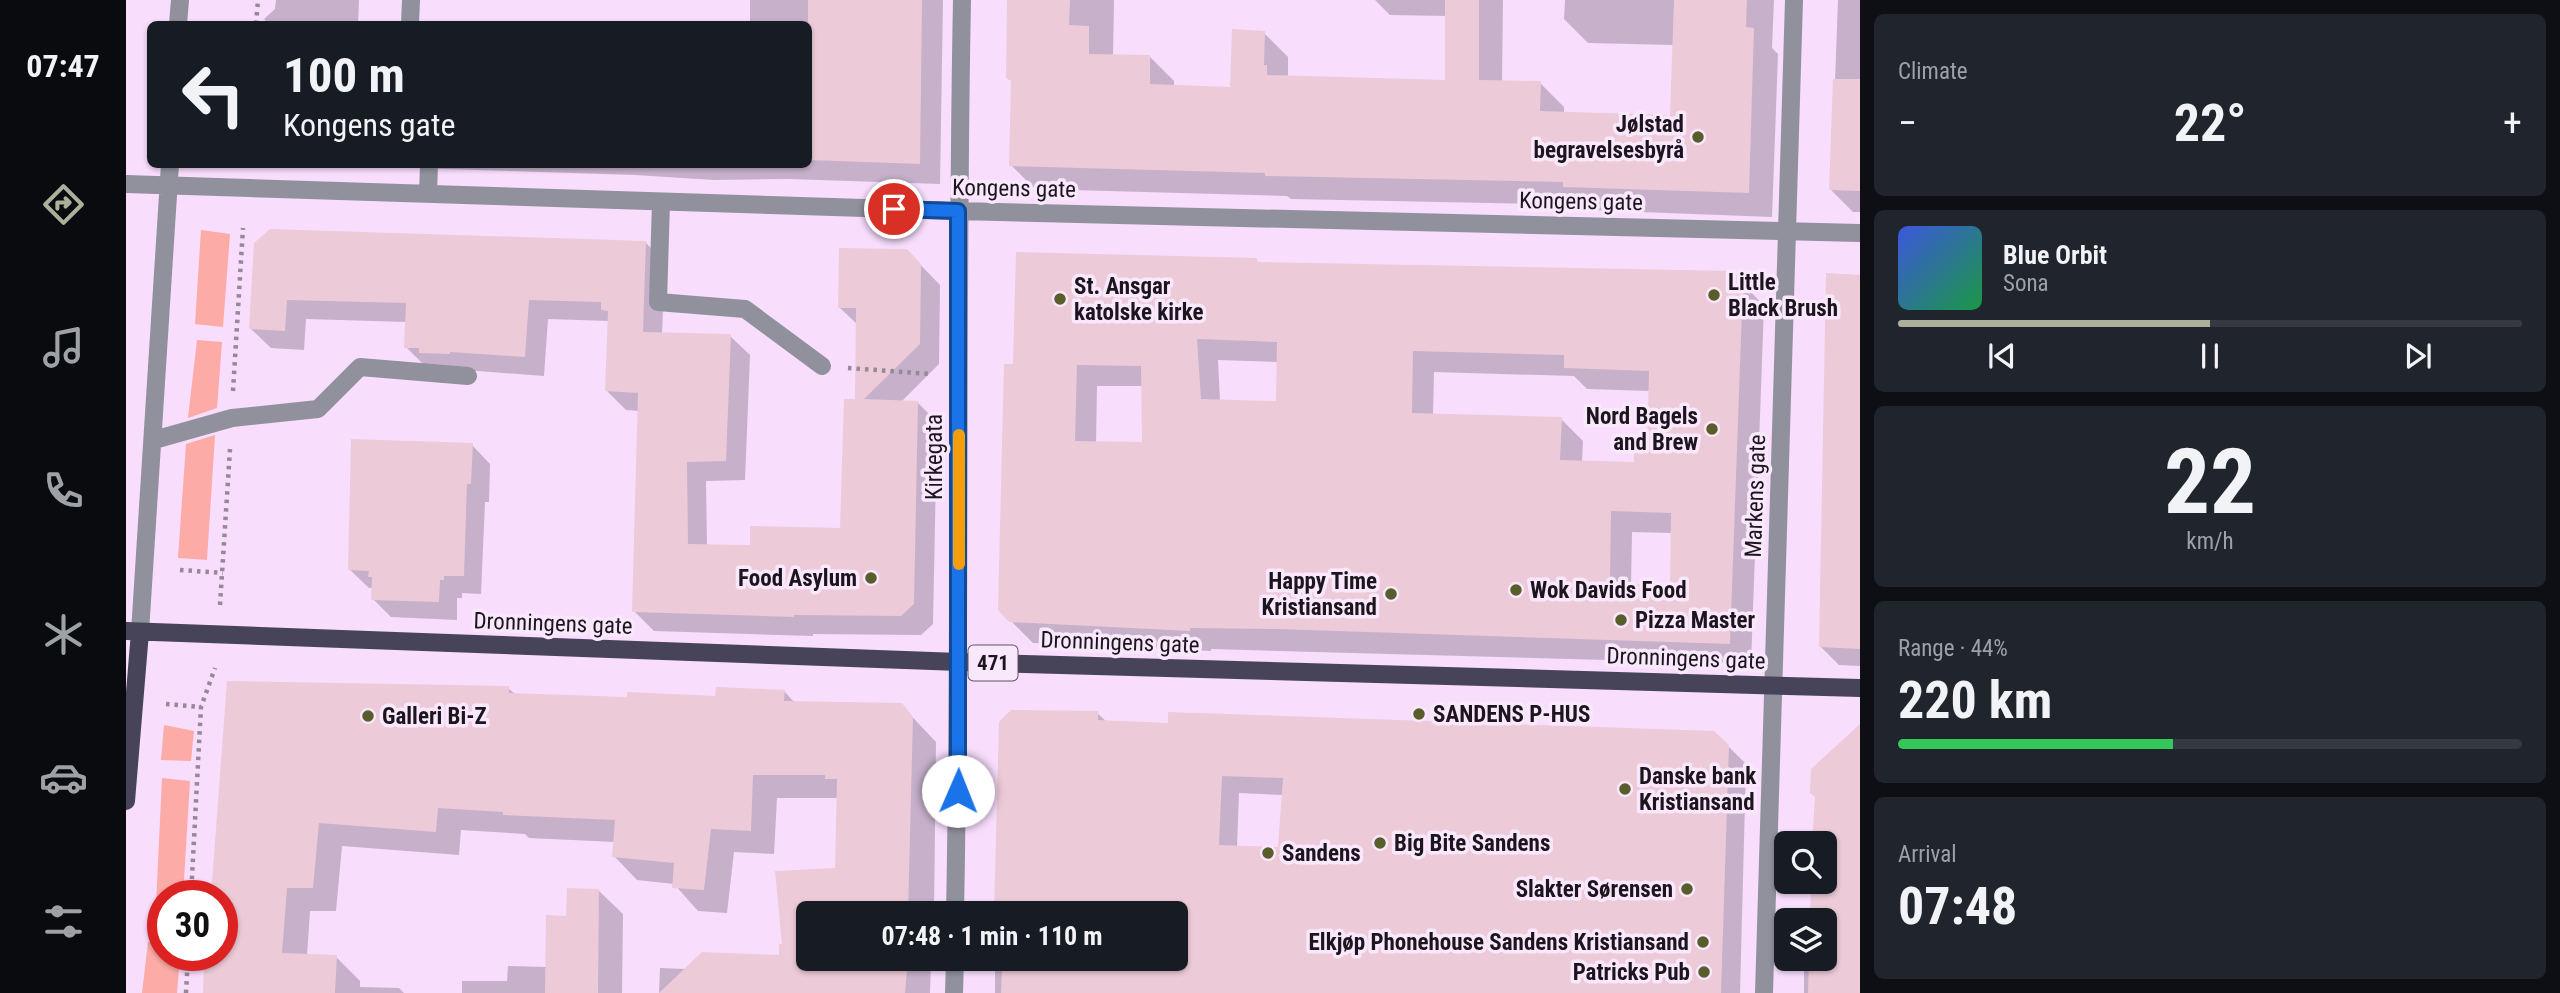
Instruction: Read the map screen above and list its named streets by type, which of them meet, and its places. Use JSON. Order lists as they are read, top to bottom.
{
  "streets": {
    "main road": ["Dronningens gate", "471"],
    "street": ["Kongens gate", "Kirkegata", "Markens gate"]
  },
  "crossings": [
    ["Kongens gate", "Kirkegata"],
    ["Kongens gate", "Markens gate"],
    ["Kirkegata", "Dronningens gate"],
    ["Markens gate", "Dronningens gate"]
  ],
  "places": [
    "Jølstad begravelsesbyrå",
    "Little Black Brush",
    "St. Ansgar katolske kirke",
    "Nord Bagels and Brew",
    "Food Asylum",
    "Wok Davids Food",
    "Happy Time Kristiansand",
    "Pizza Master",
    "SANDENS P-HUS",
    "Galleri Bi-Z",
    "Danske bank Kristiansand",
    "Big Bite Sandens",
    "Sandens",
    "Slakter Sørensen",
    "Elkjøp Phonehouse Sandens Kristiansand",
    "Patricks Pub"
  ],
  "page": {
    "tabs": "07:47",
    "tile": [
      "Climate",
      ["22", "km/h"],
      ["Range · 44%", "220 km"],
      ["Arrival", "07:48"]
    ],
    "turn": ["100 m", "Kongens gate"],
    "heat": ["−", "22°", "+"],
    "song": ["Blue Orbit", "Sona"],
    "limit": "30",
    "trip": "07:48 · 1 min · 110 m"
  }
}
